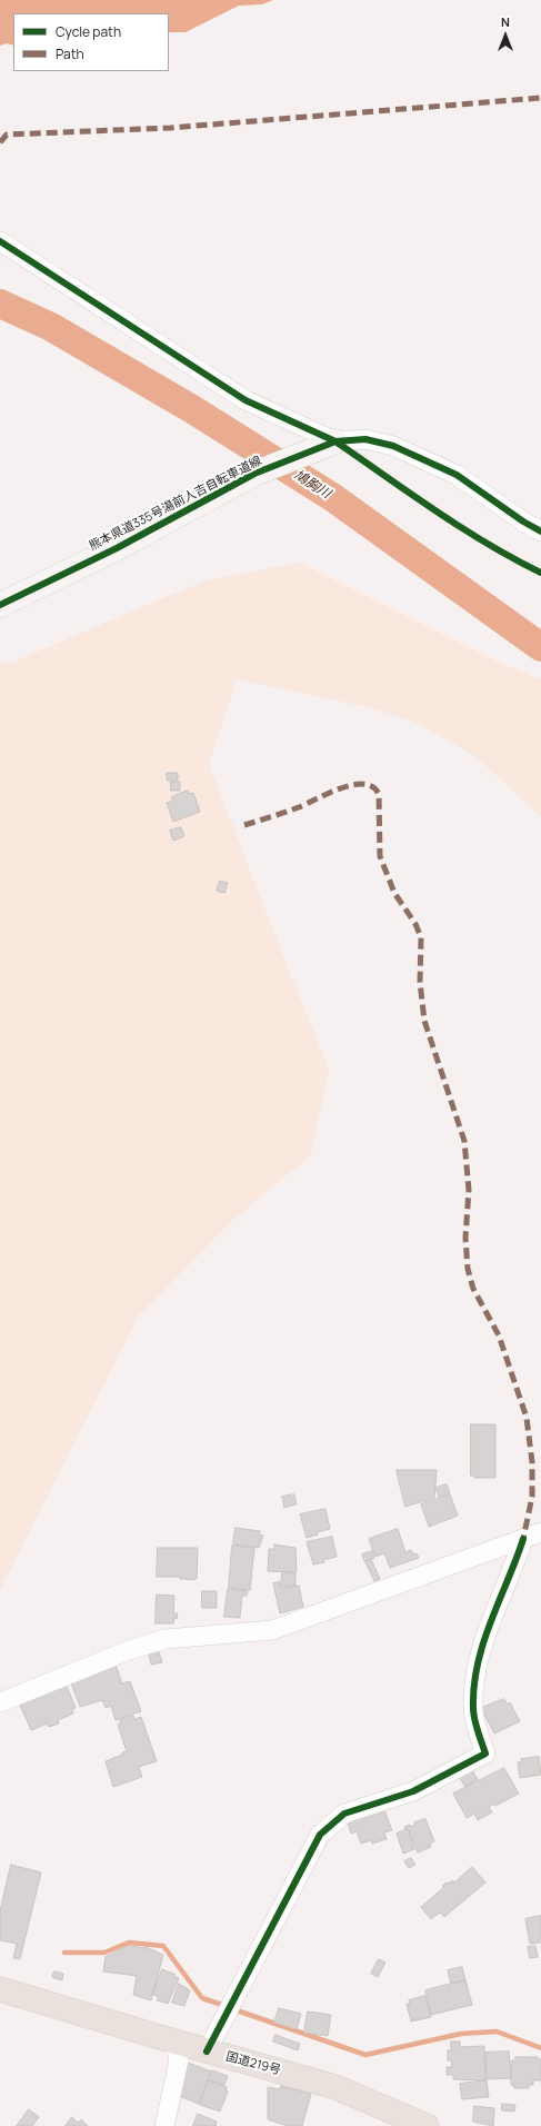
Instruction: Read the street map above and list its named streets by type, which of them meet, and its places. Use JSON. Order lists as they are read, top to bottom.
{
  "streets": {
    "highway": ["国道219号"],
    "main road": ["熊本県道335号湯前人吉自転車道線"]
  },
  "water": ["鳩胸川"],
  "legend": ["Cycle path", "Path"],
  "north": "top"
}
